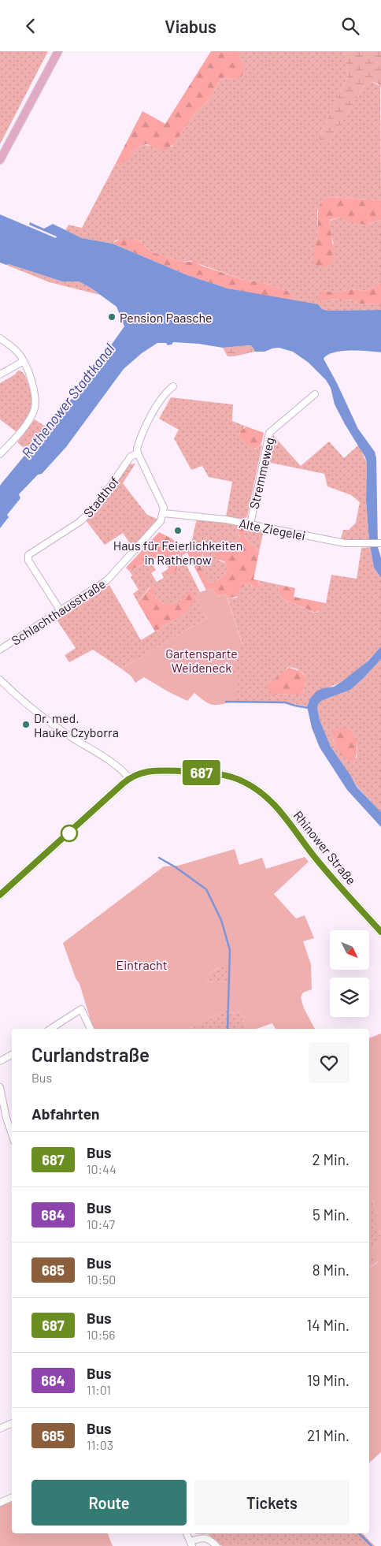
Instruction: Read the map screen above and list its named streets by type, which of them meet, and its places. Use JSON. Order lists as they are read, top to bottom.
{
  "streets": {
    "main road": ["Rhinower Straße"],
    "street": [
      "Stremmeweg",
      "Stadthof",
      "Alte Ziegelei",
      "Schlachthausstraße"
    ]
  },
  "crossings": [
    ["Stremmeweg", "Alte Ziegelei"],
    ["Stadthof", "Schlachthausstraße"],
    ["Alte Ziegelei", "Schlachthausstraße"]
  ],
  "water": ["Rathenower Stadtkanal"],
  "parks": ["Gartensparte Weideneck", "Eintracht"],
  "places": ["Pension Paasche", "Haus für Feierlichkeiten in Rathenow", "Dr. med. Hauke Czyborra"],
  "lines": ["bus line 687"],
  "north": "bottom right",
  "page": {
    "header": "Viabus",
    "on_map": "687",
    "heading": [
      ["Curlandstraße", "Bus"],
      "Abfahrten"
    ],
    "list": [
      {
        "mark": "687",
        "name": "Bus",
        "note": "10:44",
        "value": "2 Min."
      },
      {
        "mark": "684",
        "name": "Bus",
        "note": "10:47",
        "value": "5 Min."
      },
      {
        "mark": "685",
        "name": "Bus",
        "note": "10:50",
        "value": "8 Min."
      },
      {
        "mark": "687",
        "name": "Bus",
        "note": "10:56",
        "value": "14 Min."
      },
      {
        "mark": "684",
        "name": "Bus",
        "note": "11:01",
        "value": "19 Min."
      },
      {
        "mark": "685",
        "name": "Bus",
        "note": "11:03",
        "value": "21 Min."
      }
    ],
    "buttons": ["Route", "Tickets"]
  }
}
